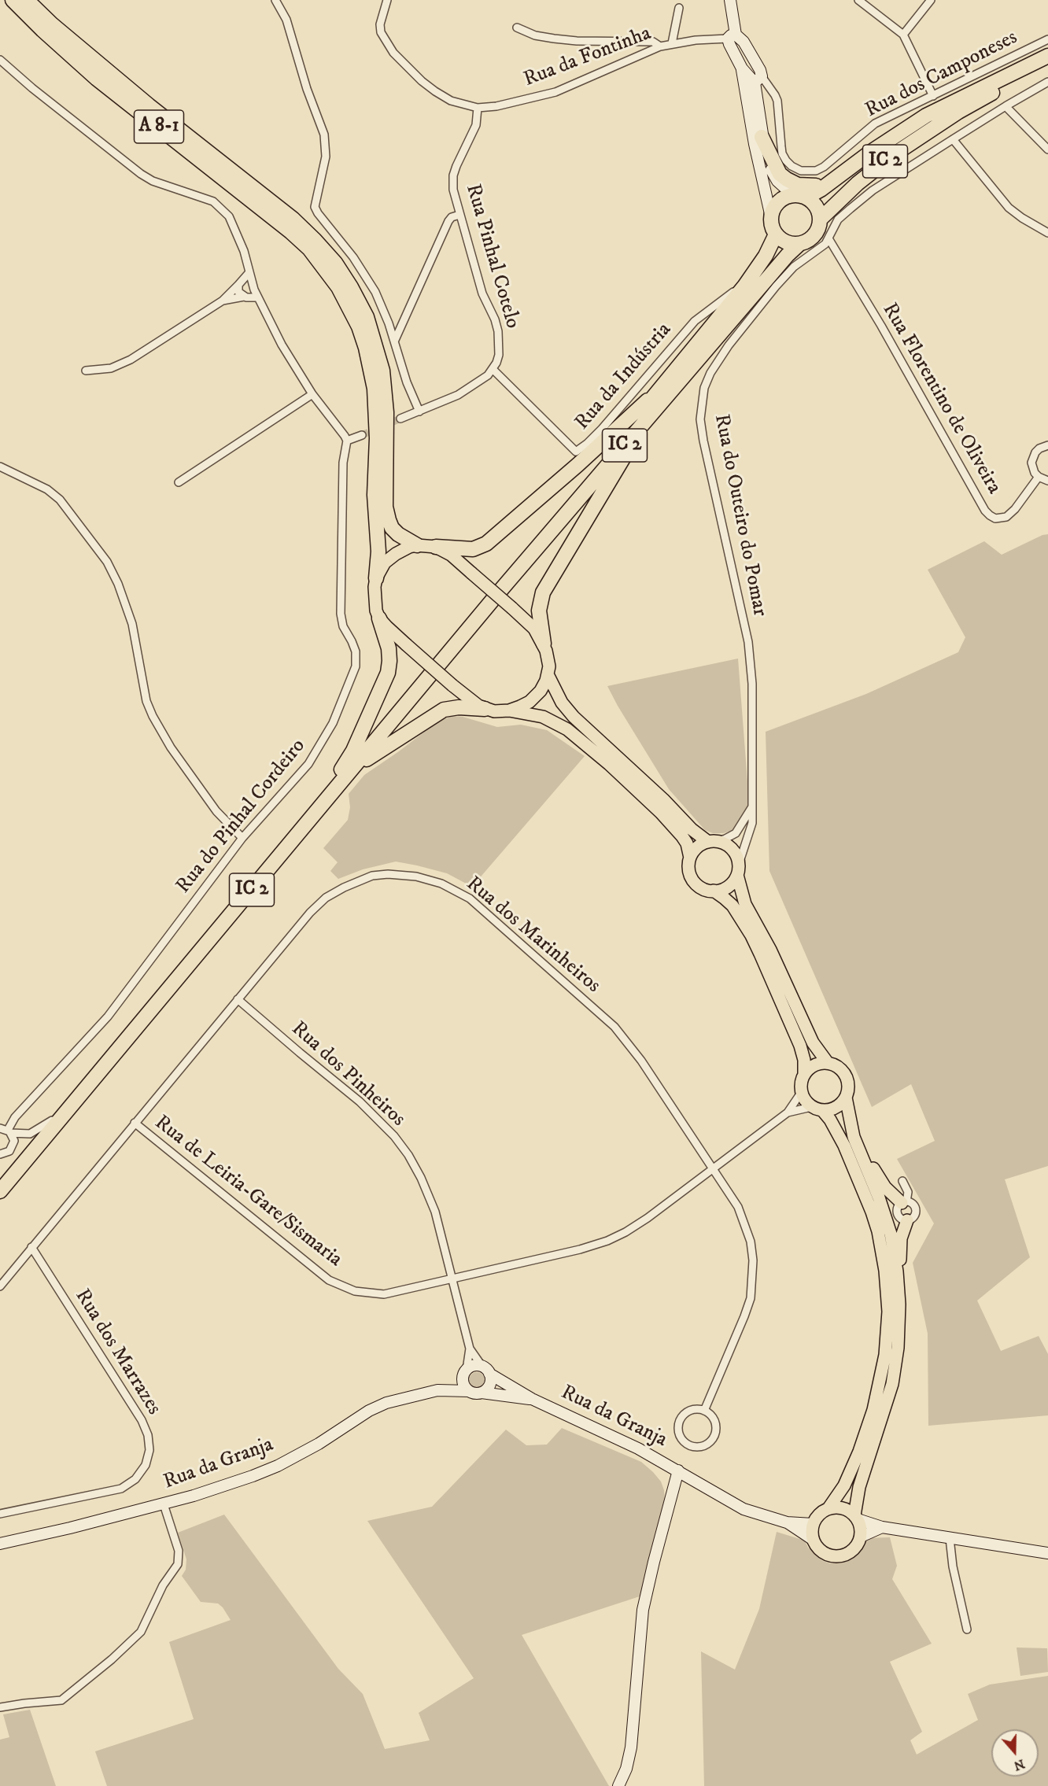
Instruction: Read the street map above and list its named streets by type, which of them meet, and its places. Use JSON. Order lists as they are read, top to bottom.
{
  "streets": {
    "highway": ["A 8-1", "IC 2"],
    "main road": ["Rua da Granja"],
    "street": [
      "Rua da Fontinha",
      "Rua dos Camponeses",
      "Rua Pinhal Cotelo",
      "Rua da Indústria",
      "Rua Florentino de Oliveira",
      "Rua do Outeiro do Pomar",
      "Rua do Pinhal Cordeiro",
      "Rua dos Marinheiros",
      "Rua dos Pinheiros",
      "Rua de Leiria-Gare/Sismaria",
      "Rua dos Marrazes"
    ]
  },
  "crossings": [
    ["Rua da Fontinha", "Rua Pinhal Cotelo"],
    ["IC 2", "Rua da Indústria"],
    ["Rua Pinhal Cotelo", "Rua da Indústria"],
    ["Rua Florentino de Oliveira", "Rua do Outeiro do Pomar"],
    ["Rua dos Marinheiros", "Rua dos Pinheiros"],
    ["Rua dos Marinheiros", "Rua de Leiria-Gare/Sismaria"],
    ["Rua dos Pinheiros", "Rua de Leiria-Gare/Sismaria"],
    ["Rua dos Pinheiros", "Rua da Granja"]
  ],
  "north": "bottom"
}
